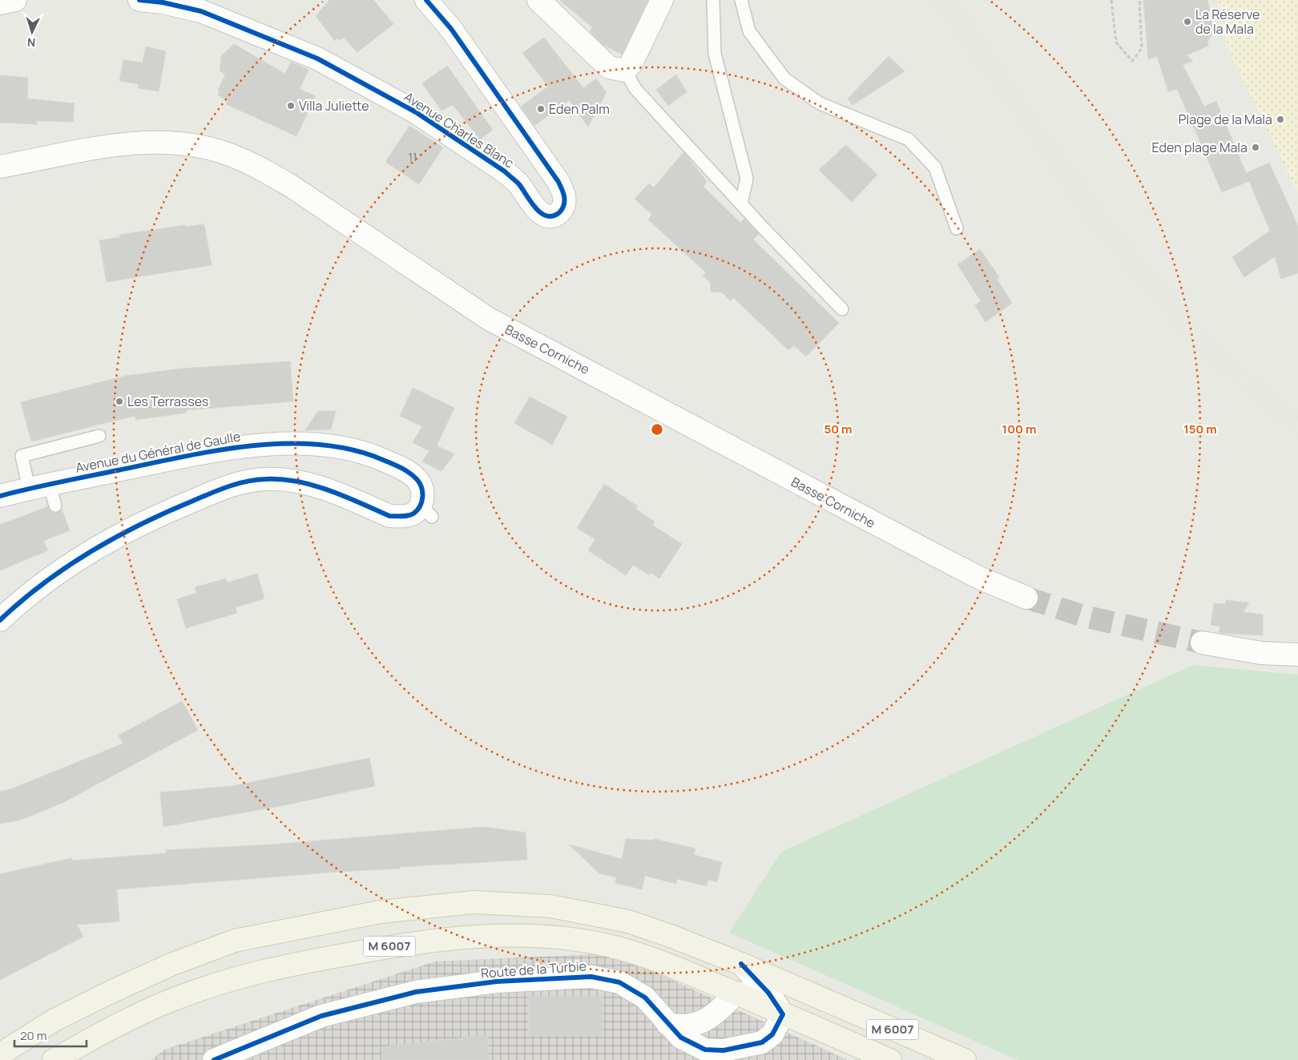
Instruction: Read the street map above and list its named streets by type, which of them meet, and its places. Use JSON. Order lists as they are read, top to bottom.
{
  "streets": {
    "main road": ["M 6007"],
    "street": [
      "Avenue Charles Blanc",
      "Basse Corniche",
      "Avenue du Général de Gaulle",
      "Route de la Turbie"
    ]
  },
  "crossings": [
    ["M 6007", "Route de la Turbie"]
  ],
  "places": [
    "La Réserve de la Mala",
    "Villa Juliette",
    "Eden Palm",
    "Plage de la Mala",
    "Eden plage Mala",
    "Les Terrasses"
  ],
  "house_numbers": ["11"],
  "scale_bar": "20 m",
  "north": "bottom",
  "rings": ["50 m", "100 m", "150 m"]
}
